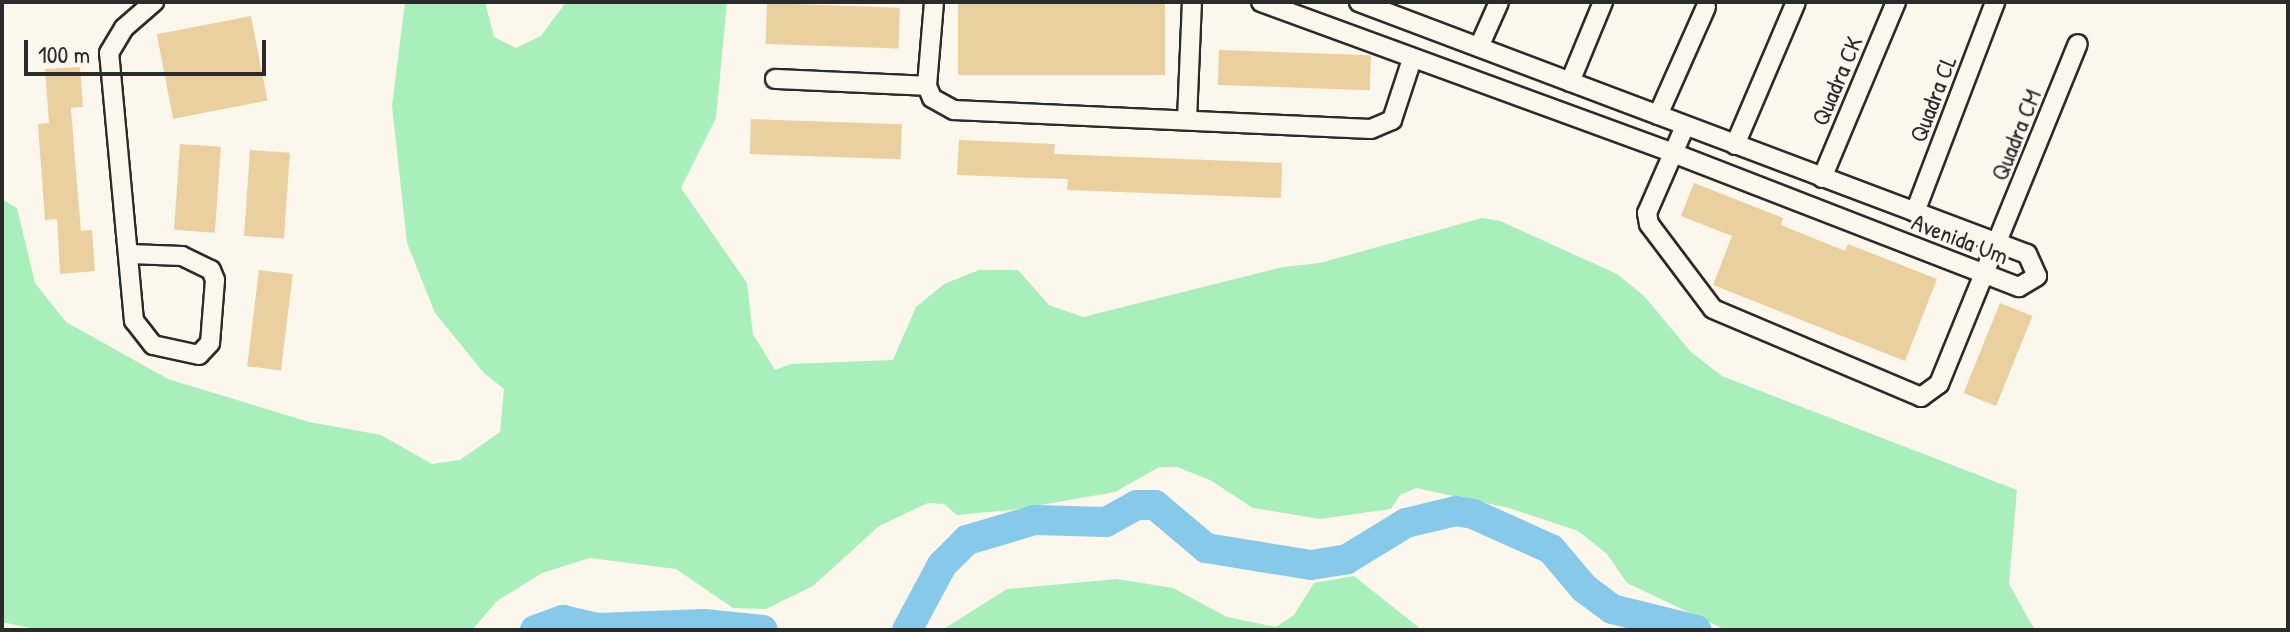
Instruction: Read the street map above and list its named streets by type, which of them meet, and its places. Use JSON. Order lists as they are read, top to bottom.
{
  "streets": {
    "street": [
      "Quadra CK",
      "Quadra CL",
      "Quadra CM",
      "Avenida Um"
    ]
  },
  "crossings": [
    ["Quadra CK", "Avenida Um"],
    ["Quadra CL", "Avenida Um"],
    ["Quadra CM", "Avenida Um"]
  ],
  "scale_bar": "100 m"
}
